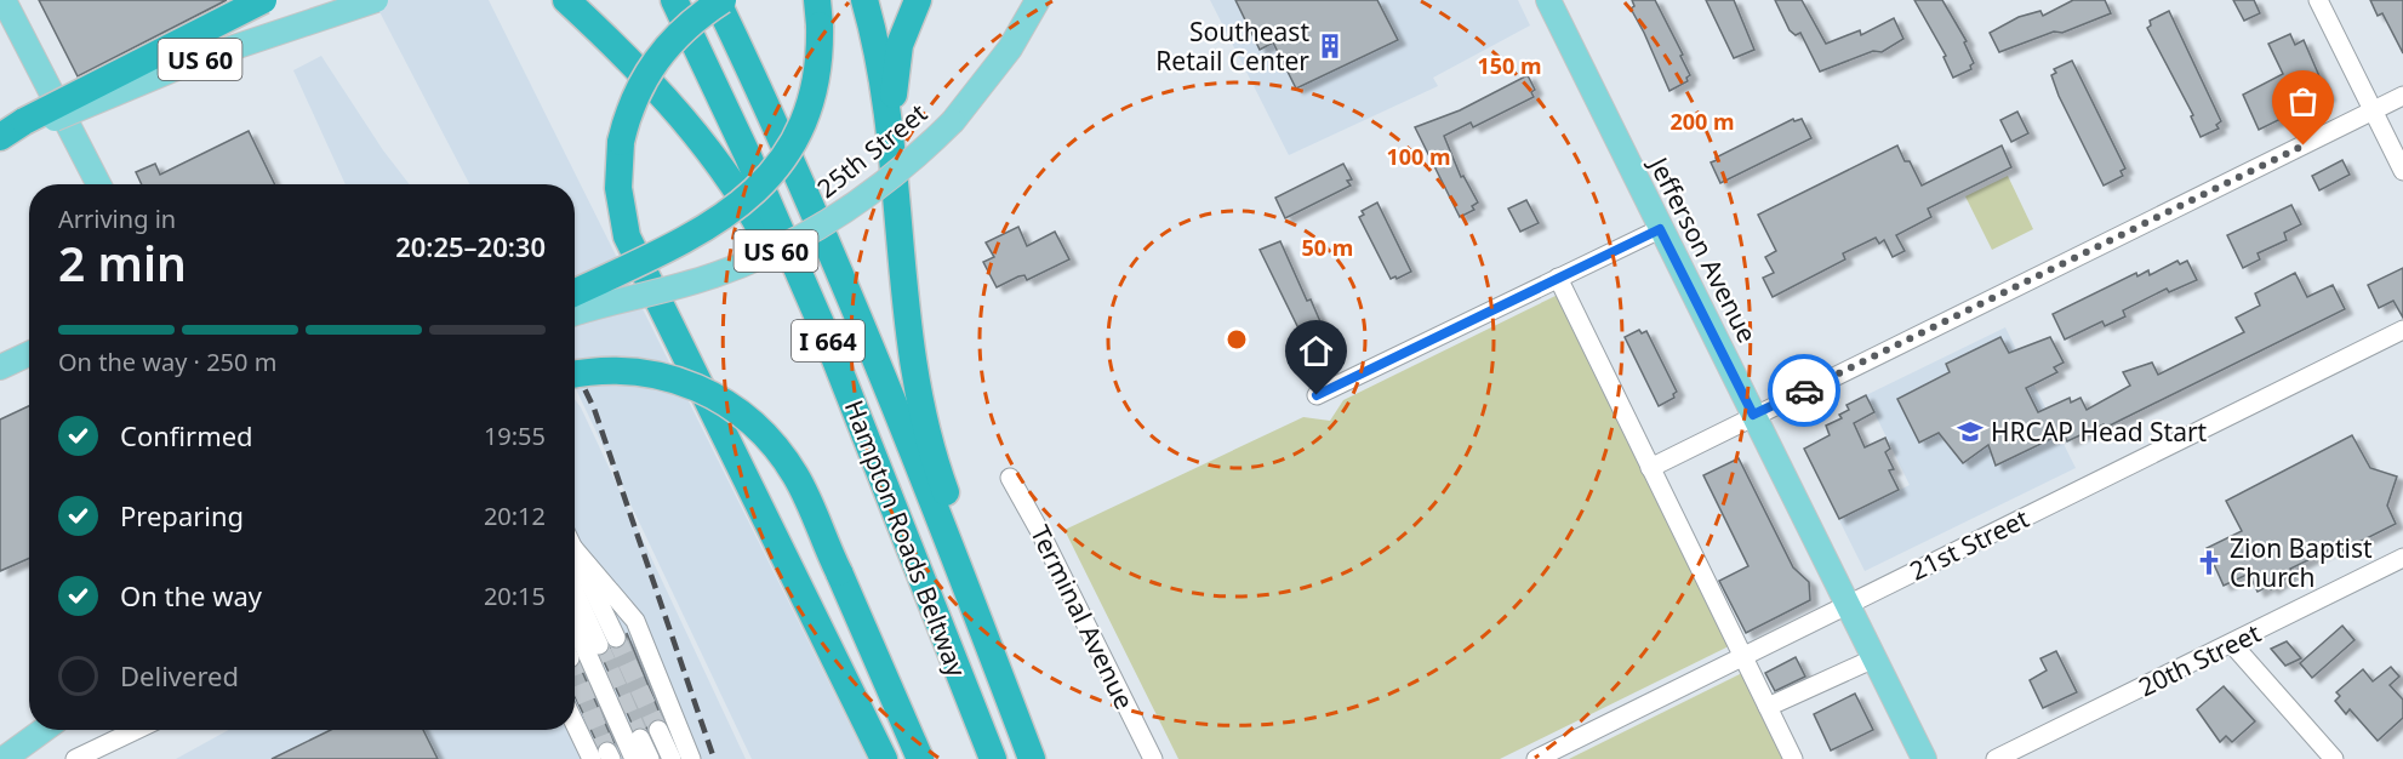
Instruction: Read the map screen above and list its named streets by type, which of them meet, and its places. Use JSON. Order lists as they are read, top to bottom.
{
  "streets": {
    "highway": ["I 664", "Hampton Roads Beltway"],
    "main road": ["US 60", "25th Street", "Jefferson Avenue"],
    "street": ["21st Street", "Terminal Avenue", "20th Street"]
  },
  "crossings": [
    ["Jefferson Avenue", "21st Street"]
  ],
  "places": {
    "building": ["Southeast Retail Center"],
    "school or university": ["HRCAP Head Start"],
    "church": ["Zion Baptist Church"]
  },
  "page": {
    "heading": ["2 min", "Arriving in", "20:25–20:30"],
    "bar": "On the way · 250 m",
    "list": [
      ["Confirmed", "19:55"],
      ["Preparing", "20:12"],
      ["On the way", "20:15"],
      "Delivered"
    ]
  },
  "rings": [
    "150 m",
    "200 m",
    "100 m",
    "50 m"
  ]
}
